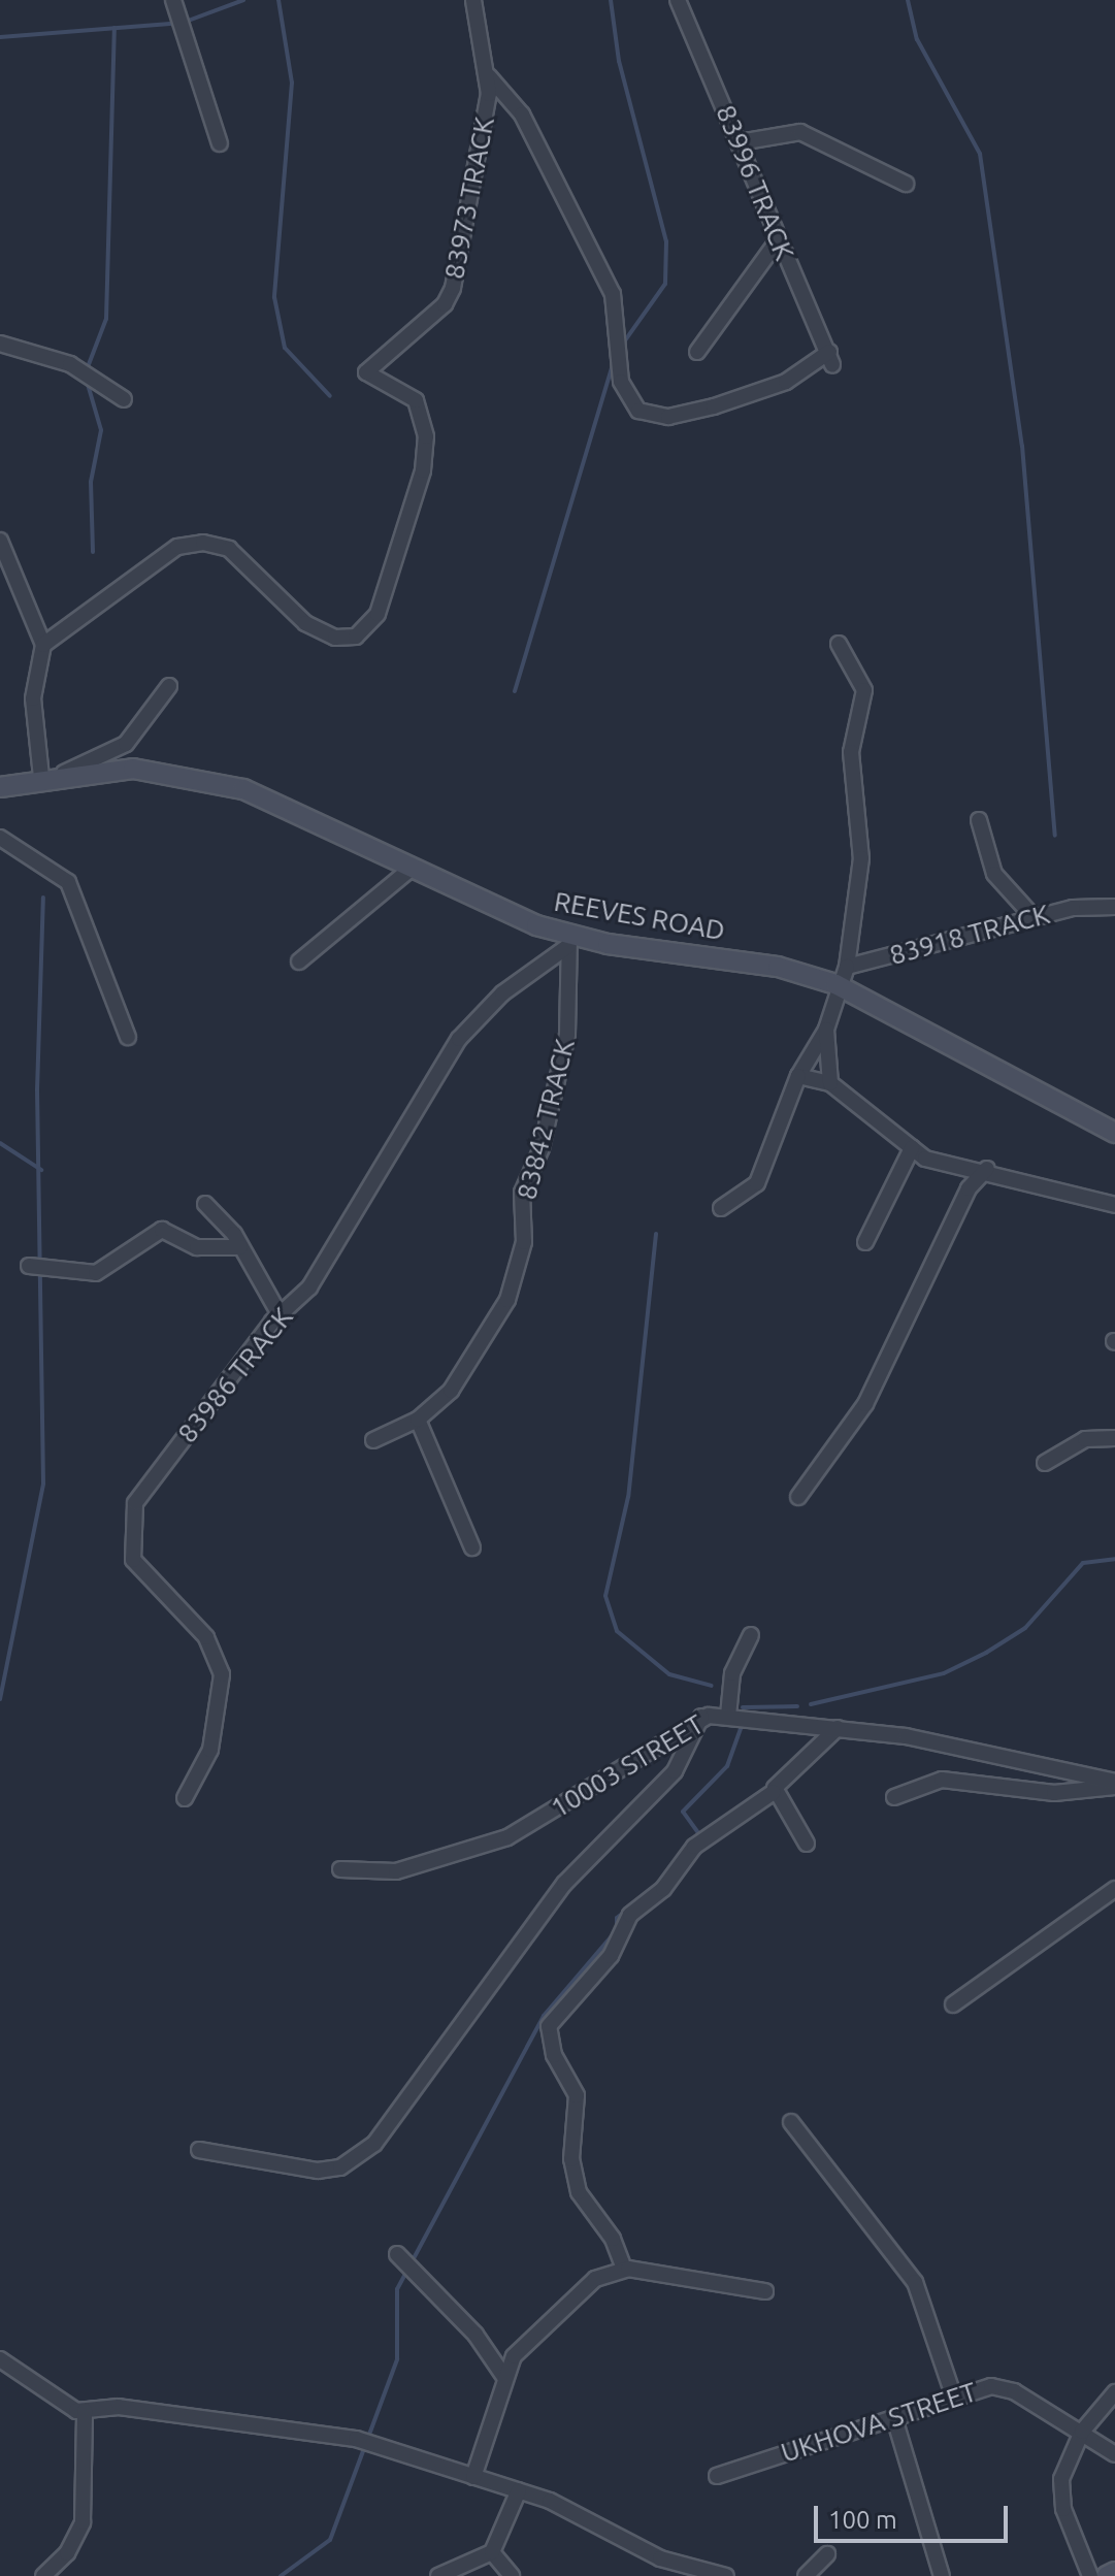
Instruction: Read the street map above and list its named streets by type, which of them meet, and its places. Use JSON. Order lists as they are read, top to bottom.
{
  "streets": {
    "street": [
      "83996 TRACK",
      "83973 TRACK",
      "REEVES ROAD",
      "83918 TRACK",
      "83842 TRACK",
      "83986 TRACK",
      "10003 STREET",
      "UKHOVA STREET"
    ]
  },
  "crossings": [
    ["83996 TRACK", "83973 TRACK"],
    ["REEVES ROAD", "83842 TRACK"],
    ["REEVES ROAD", "83986 TRACK"],
    ["83842 TRACK", "83986 TRACK"]
  ],
  "scale_bar": "100 m"
}
